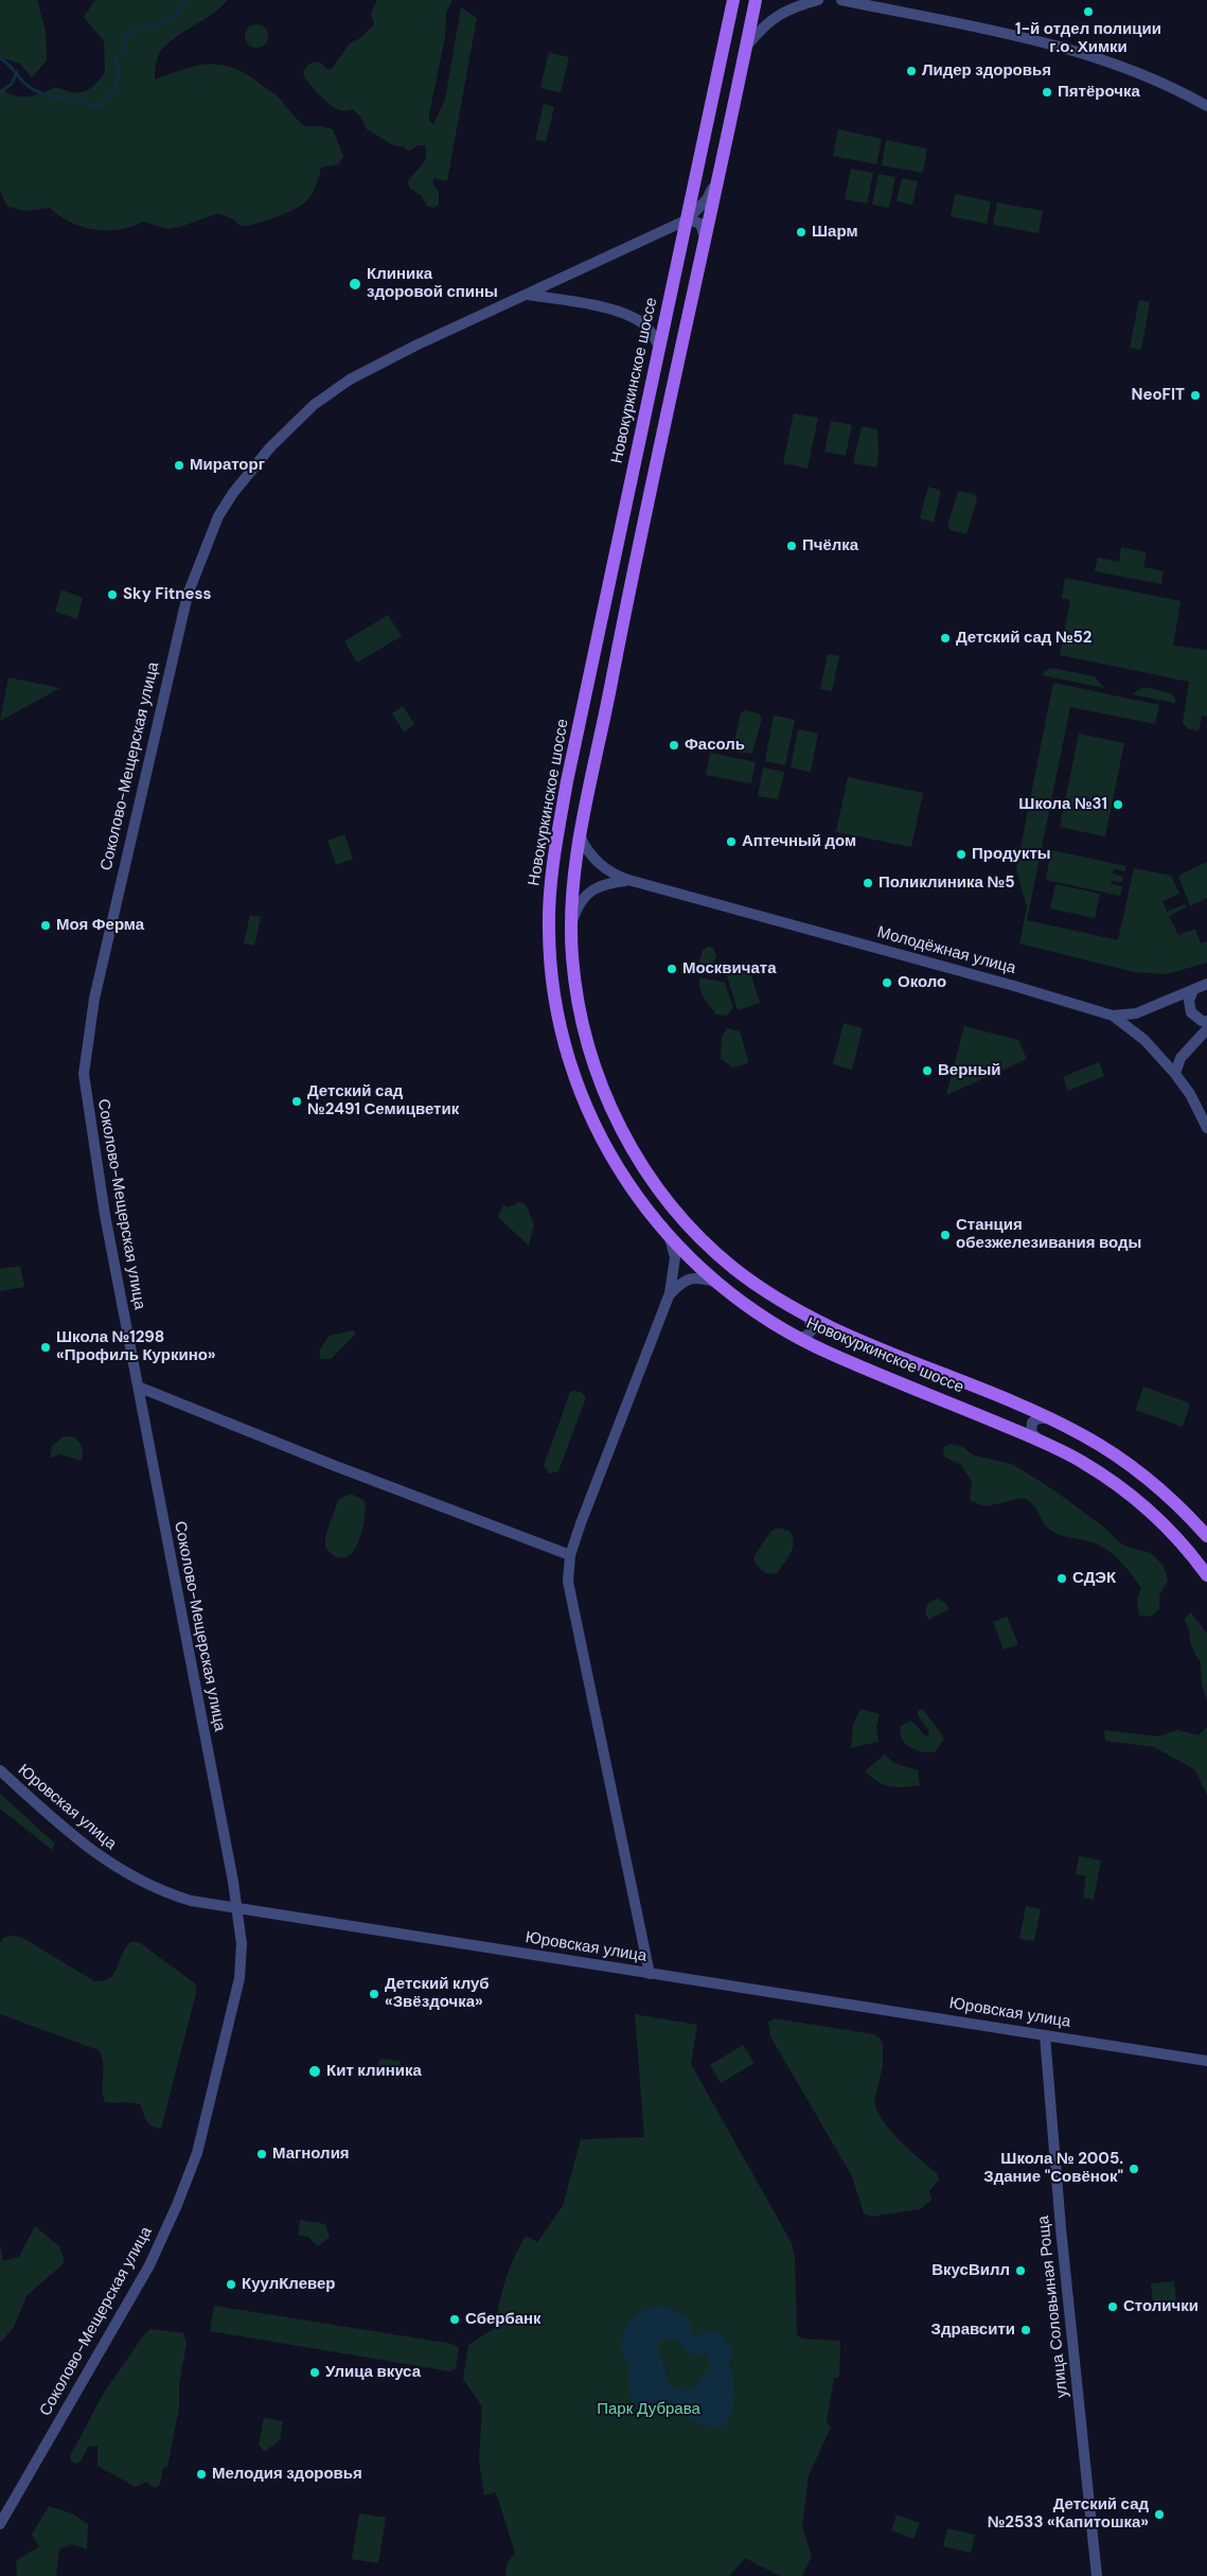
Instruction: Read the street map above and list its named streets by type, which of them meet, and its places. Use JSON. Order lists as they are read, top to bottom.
{
  "streets": {
    "main road": ["Новокуркинское шоссе"],
    "street": [
      "Соколово-Мещерская улица",
      "Молодёжная улица",
      "Юровская улица",
      "улица Соловьиная Роща"
    ]
  },
  "crossings": [
    ["Новокуркинское шоссе", "Соколово-Мещерская улица"],
    ["Новокуркинское шоссе", "Молодёжная улица"],
    ["Соколово-Мещерская улица", "Юровская улица"],
    ["Юровская улица", "улица Соловьиная Роща"]
  ],
  "parks": ["Парк Дубрава"],
  "places": [
    "1-й отдел полиции г.о. Химки",
    "Лидер здоровья",
    "Пятёрочка",
    "Шарм",
    "Клиника здоровой спины",
    "NeoFIT",
    "Мираторг",
    "Пчёлка",
    "Sky Fitness",
    "Детский сад №52",
    "Фасоль",
    "Школа №31",
    "Аптечный дом",
    "Продукты",
    "Поликлиника №5",
    "Моя Ферма",
    "Москвичата",
    "Около",
    "Верный",
    "Детский сад №2491 Семицветик",
    "Станция обезжелезивания воды",
    "Школа №1298 «Профиль Куркино»",
    "СДЭК",
    "Детский клуб «Звёздочка»",
    "Кит клиника",
    "Магнолия",
    "Школа № 2005. Здание \"Совёнок\"",
    "ВкусВилл",
    "КуулКлевер",
    "Столички",
    "Сбербанк",
    "Здравсити",
    "Улица вкуса",
    "Мелодия здоровья",
    "Детский сад №2533 «Капитошка»"
  ]
}
